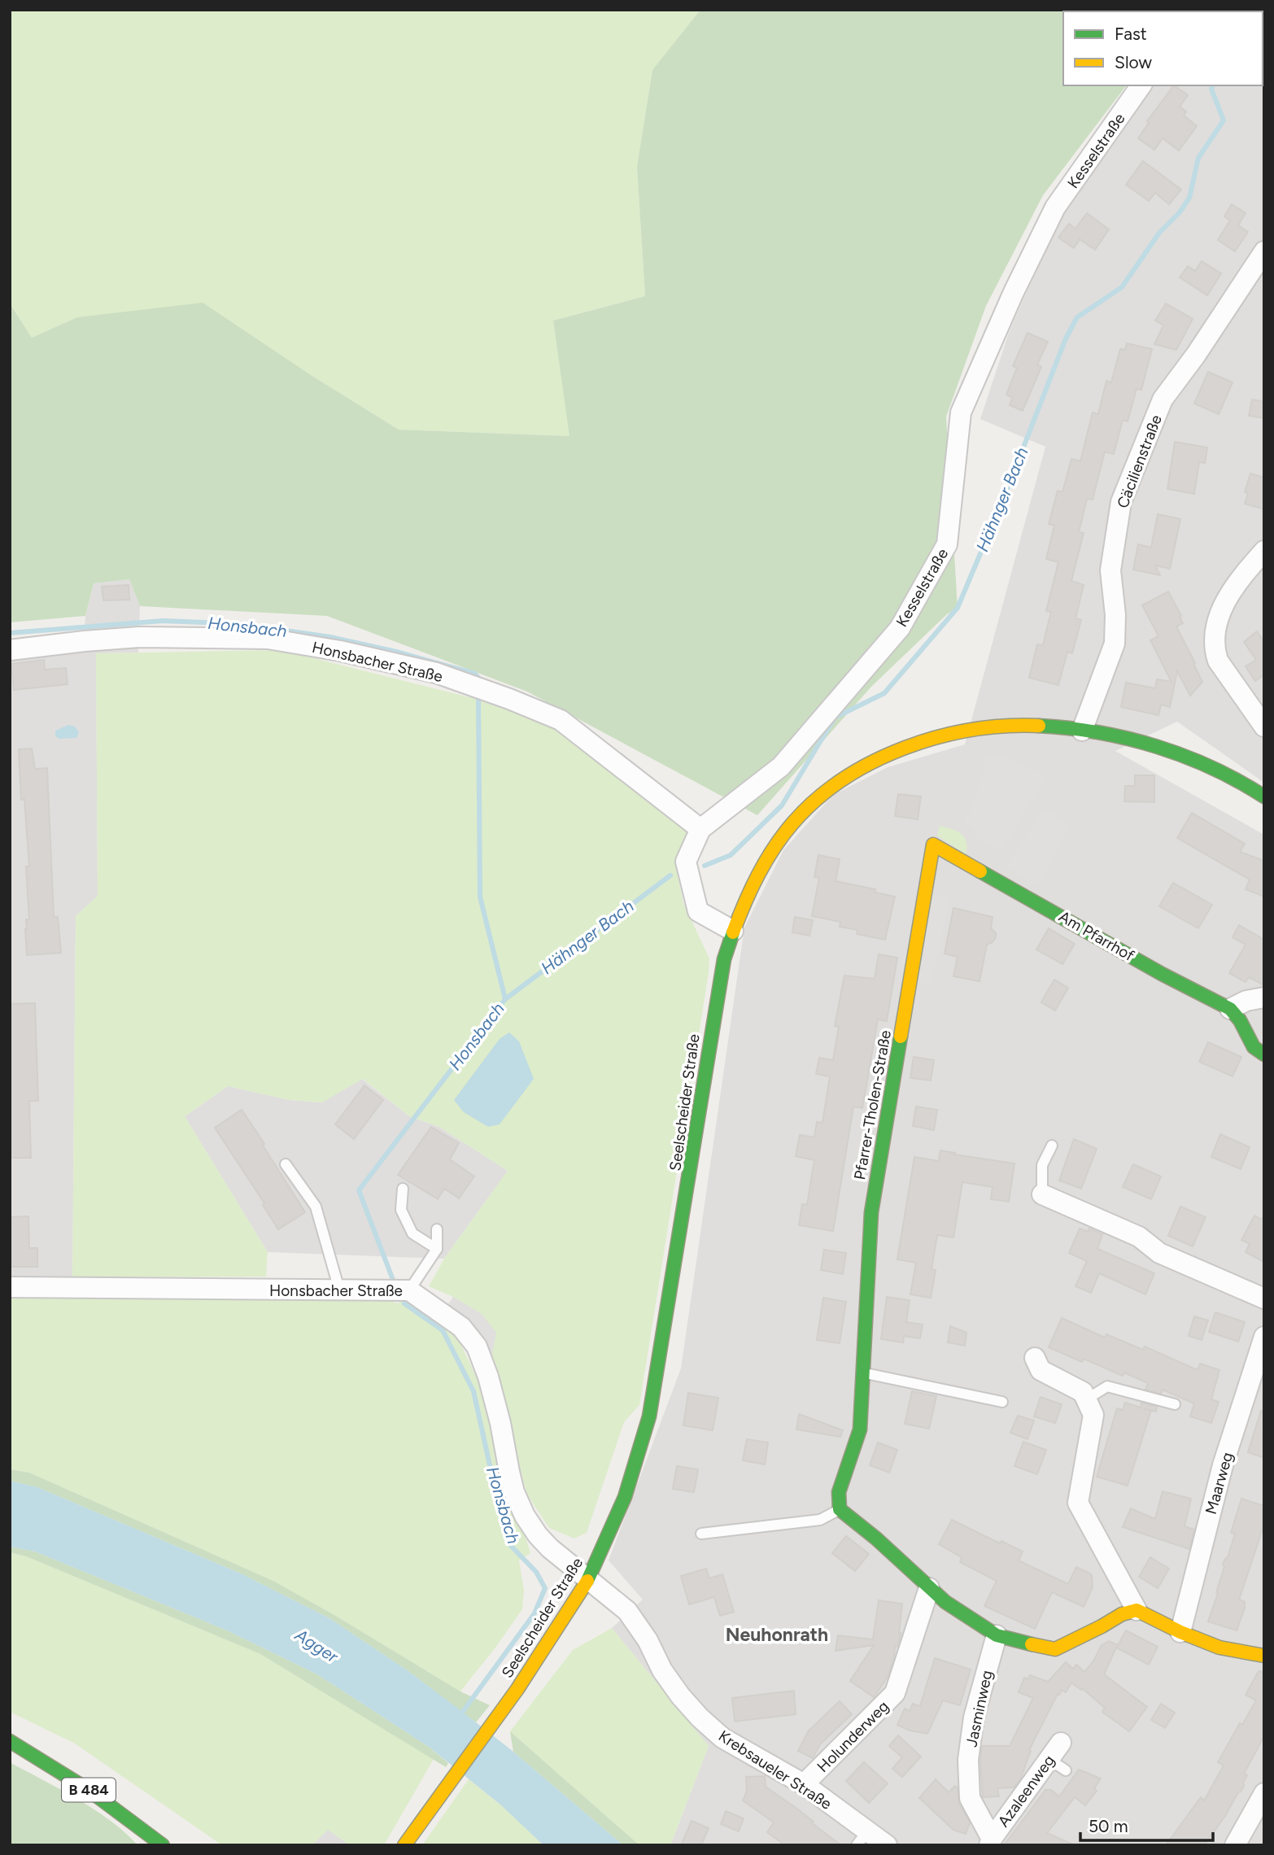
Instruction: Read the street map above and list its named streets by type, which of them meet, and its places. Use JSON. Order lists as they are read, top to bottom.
{
  "streets": {
    "street": [
      "Kesselstraße",
      "Cäcilienstraße",
      "Honsbacher Straße",
      "Am Pfarrhof",
      "Seelscheider Straße",
      "Pfarrer-Tholen-Straße",
      "Maarweg",
      "Jasminweg",
      "Holunderweg",
      "Krebsaueler Straße",
      "B 484",
      "Azaleenweg"
    ]
  },
  "crossings": [
    ["Kesselstraße", "Honsbacher Straße"],
    ["Kesselstraße", "Seelscheider Straße"],
    ["Cäcilienstraße", "Seelscheider Straße"],
    ["Honsbacher Straße", "Seelscheider Straße"],
    ["Honsbacher Straße", "Krebsaueler Straße"],
    ["Am Pfarrhof", "Pfarrer-Tholen-Straße"],
    ["Seelscheider Straße", "Krebsaueler Straße"],
    ["Jasminweg", "Azaleenweg"],
    ["Holunderweg", "Krebsaueler Straße"]
  ],
  "districts": ["Neuhonrath"],
  "water": ["Hähnger Bach", "Honsbach", "Agger"],
  "legend": ["Fast", "Slow"],
  "scale_bar": "50 m"
}
